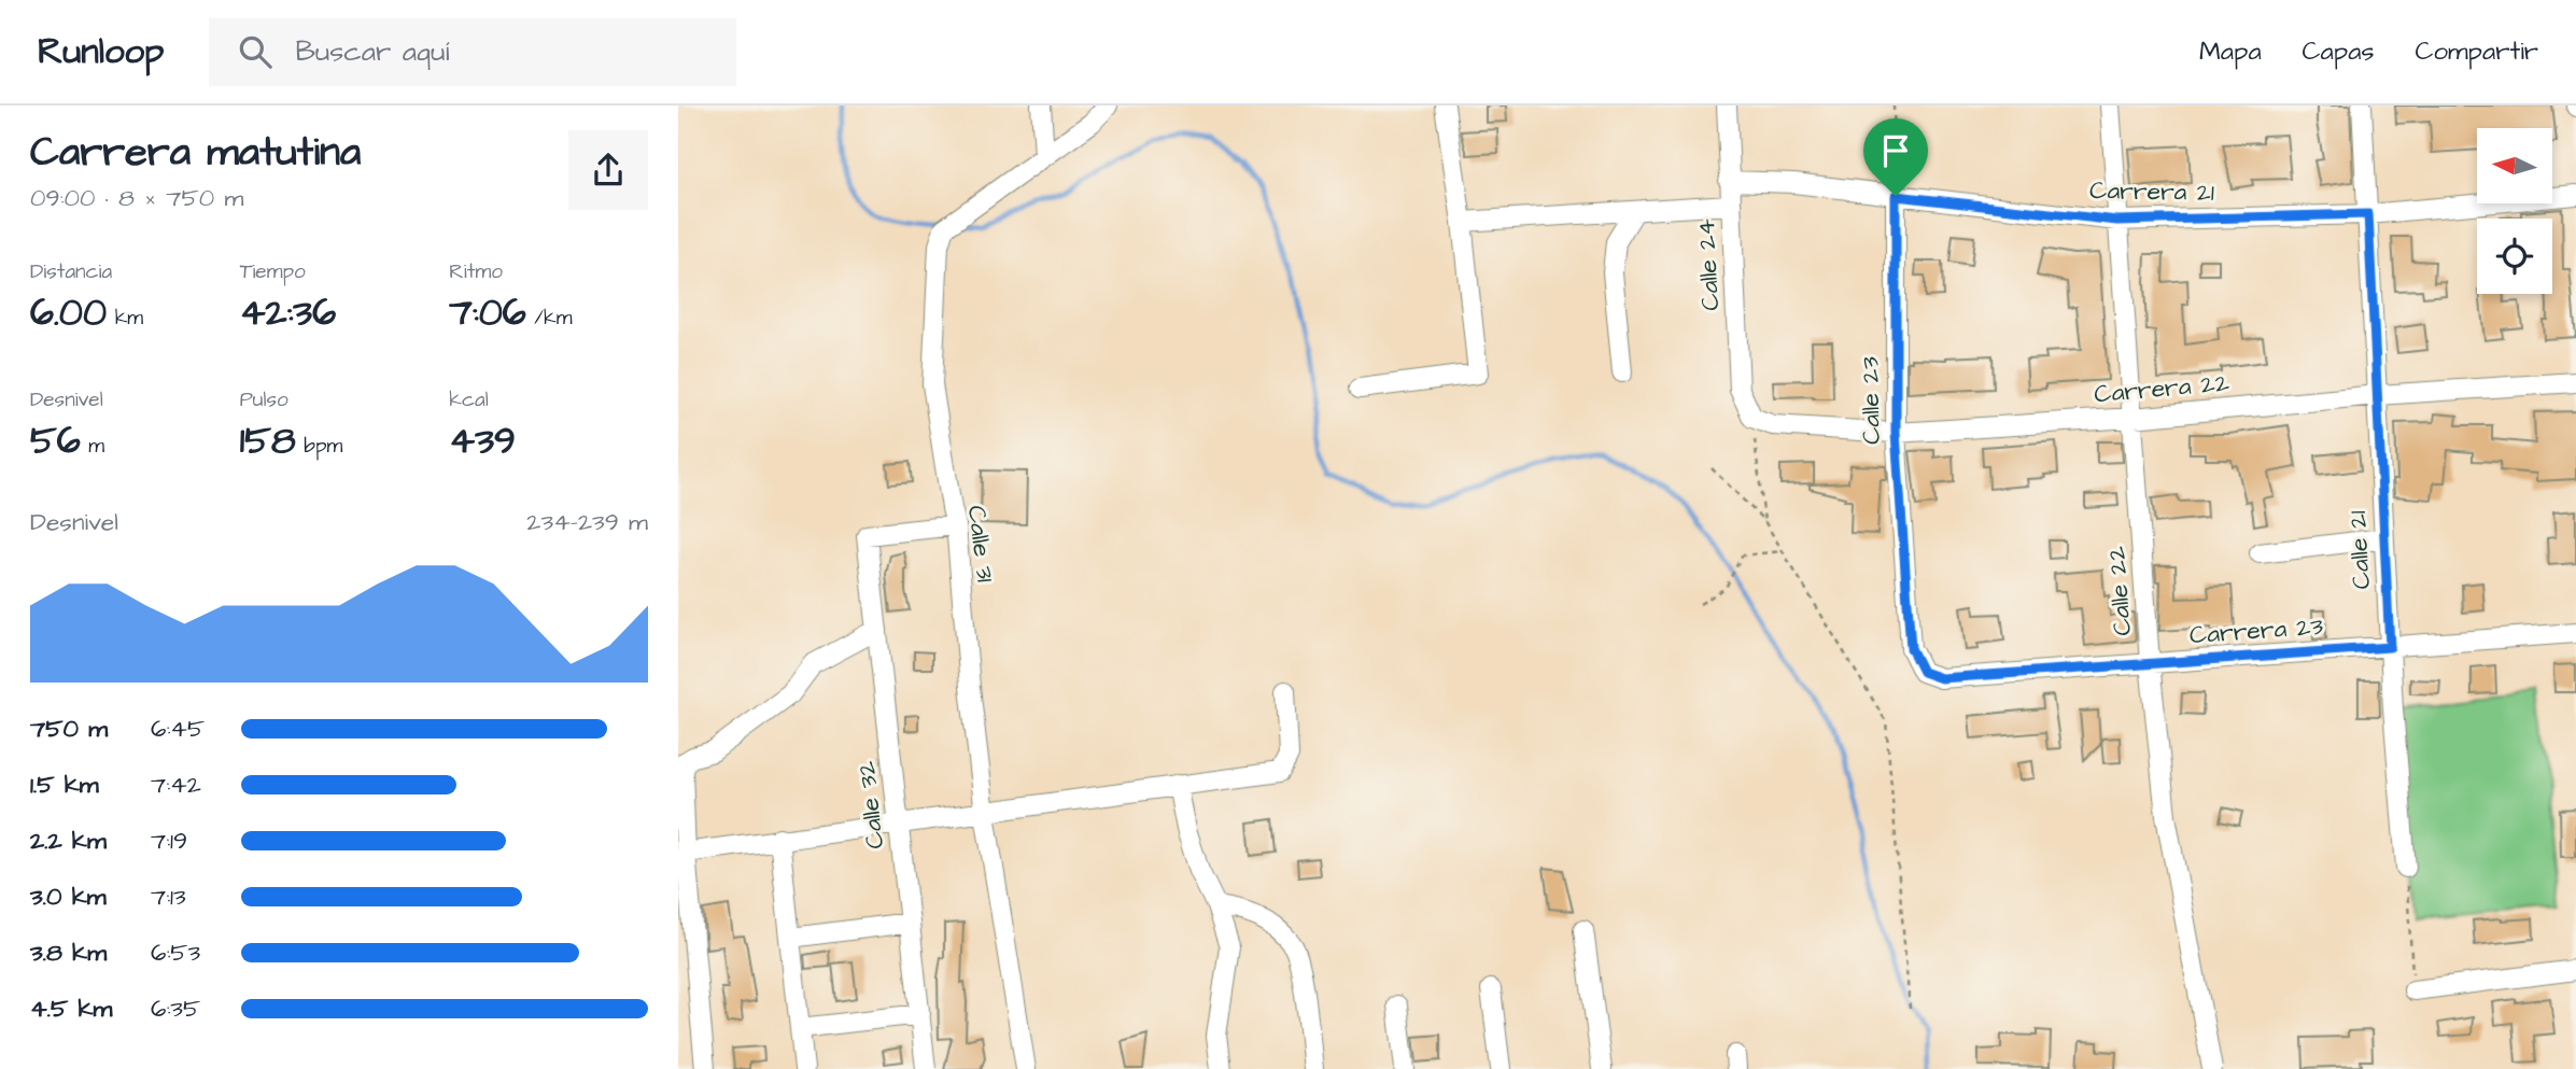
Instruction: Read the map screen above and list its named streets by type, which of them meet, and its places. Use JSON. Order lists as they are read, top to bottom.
{
  "streets": {
    "street": [
      "Carrera 21",
      "Calle 24",
      "Carrera 22",
      "Calle 23",
      "Calle 31",
      "Calle 21",
      "Calle 22",
      "Carrera 23",
      "Calle 32"
    ]
  },
  "crossings": [
    ["Carrera 21", "Calle 24"],
    ["Carrera 21", "Calle 23"],
    ["Carrera 21", "Calle 21"],
    ["Carrera 21", "Calle 22"],
    ["Calle 24", "Carrera 22"],
    ["Carrera 22", "Calle 23"],
    ["Carrera 22", "Calle 21"],
    ["Carrera 22", "Calle 22"],
    ["Calle 23", "Carrera 23"],
    ["Calle 31", "Calle 32"],
    ["Calle 21", "Carrera 23"],
    ["Calle 22", "Carrera 23"]
  ],
  "north": "left",
  "page": {
    "header": "Runloop",
    "search": "Buscar aquí",
    "nav": ["Mapa", "Capas", "Compartir"],
    "heading": ["Carrera matutina", "09:00 · 8 × 750 m"],
    "stats": [
      ["Distancia", "6.00 km"],
      ["Tiempo", "42:36"],
      ["Ritmo", "7:06 /km"],
      ["Desnivel", "56 m"],
      ["Pulso", "158 bpm"],
      ["kcal", "439"]
    ],
    "chart": ["Desnivel", "234–239 m"],
    "list": [
      {
        "name": "750 m",
        "note": "6:45"
      },
      {
        "name": "1.5 km",
        "note": "7:42"
      },
      {
        "name": "2.2 km",
        "note": "7:19"
      },
      {
        "name": "3.0 km",
        "note": "7:13"
      },
      {
        "name": "3.8 km",
        "note": "6:53"
      },
      {
        "name": "4.5 km",
        "note": "6:35"
      }
    ]
  }
}
